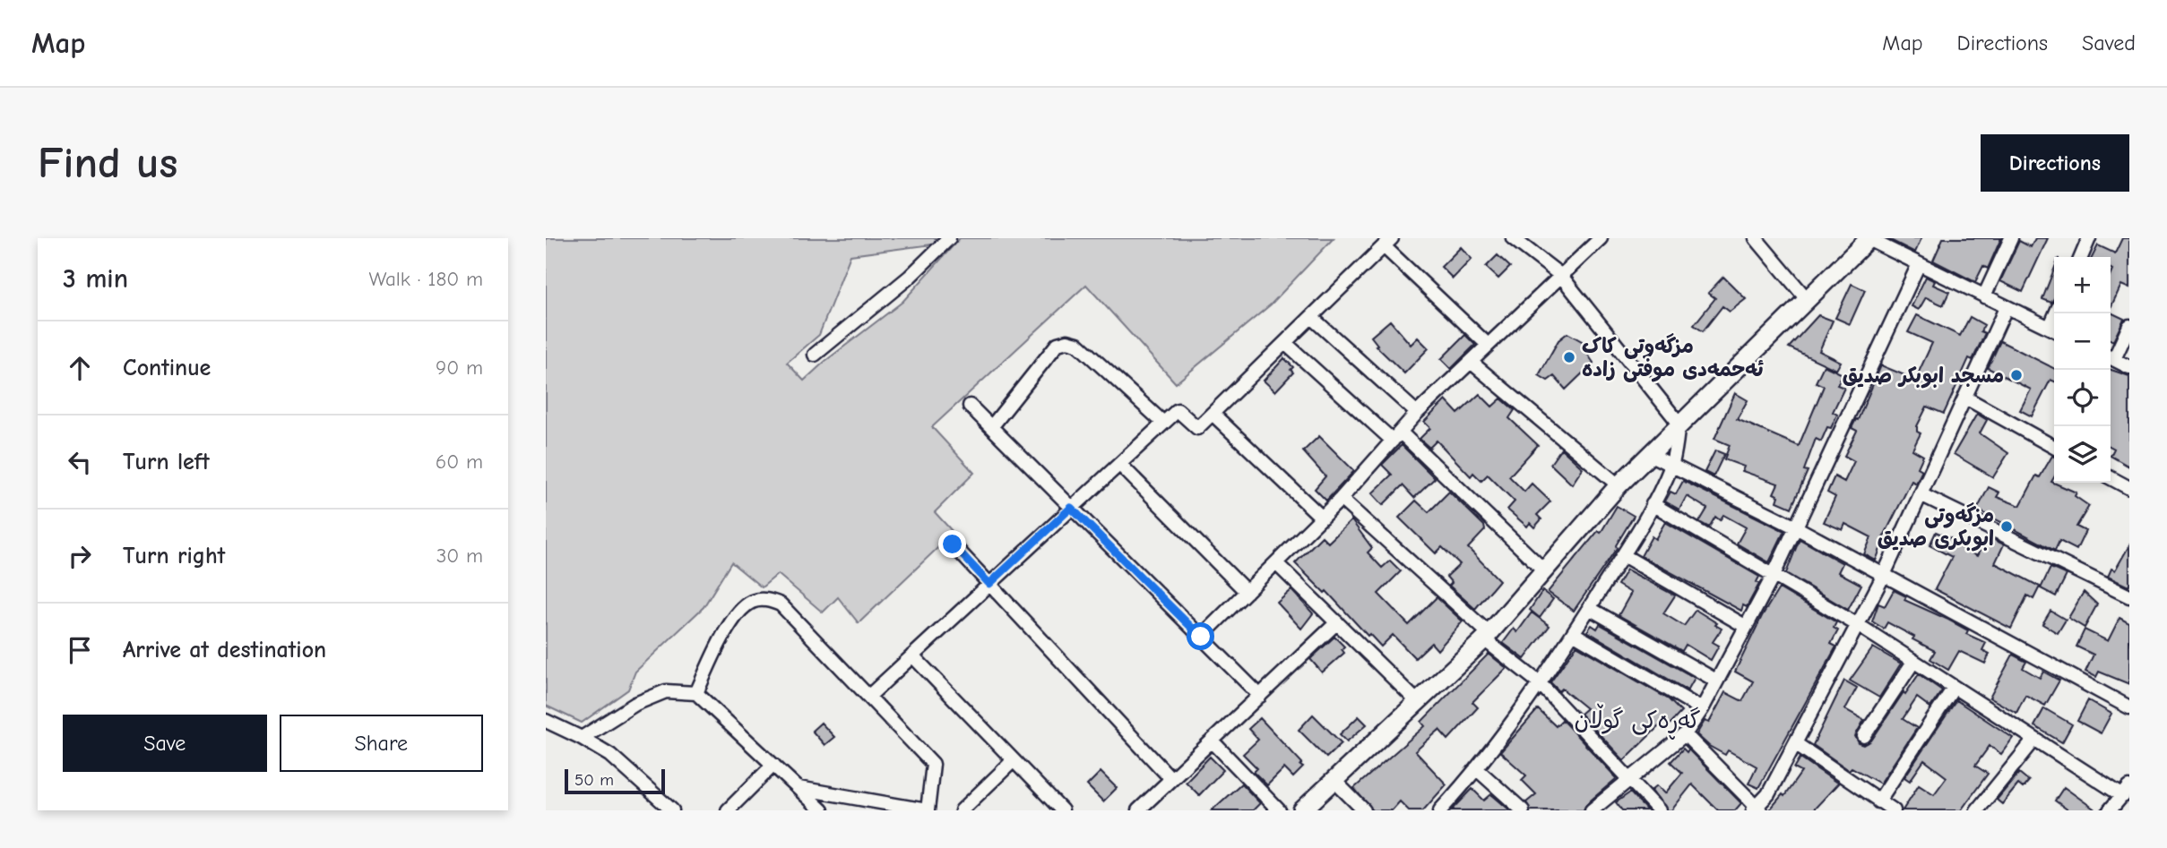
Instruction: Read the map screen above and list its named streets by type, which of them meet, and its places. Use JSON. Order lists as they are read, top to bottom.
{
  "districts": ["گەڕەکی گوڵان"],
  "places": ["مزگەوتی کاک ئەحمەدی موفتی زادە", "مسجد ابوبكر صديق", "مزگەوتی ابوبکری صدیق"],
  "scale_bar": "50 m",
  "page": {
    "header": "Map",
    "nav": ["Map", "Directions", "Saved"],
    "buttons": [
      "Directions",
      ["Save", "Share"]
    ],
    "title": "Find us",
    "heading": ["3 min", "Walk · 180 m"],
    "map_buttons": ["+", "−"],
    "list": [
      ["Continue", "90 m"],
      ["Turn left", "60 m"],
      ["Turn right", "30 m"],
      "Arrive at destination"
    ],
    "scale": "50 m"
  }
}
